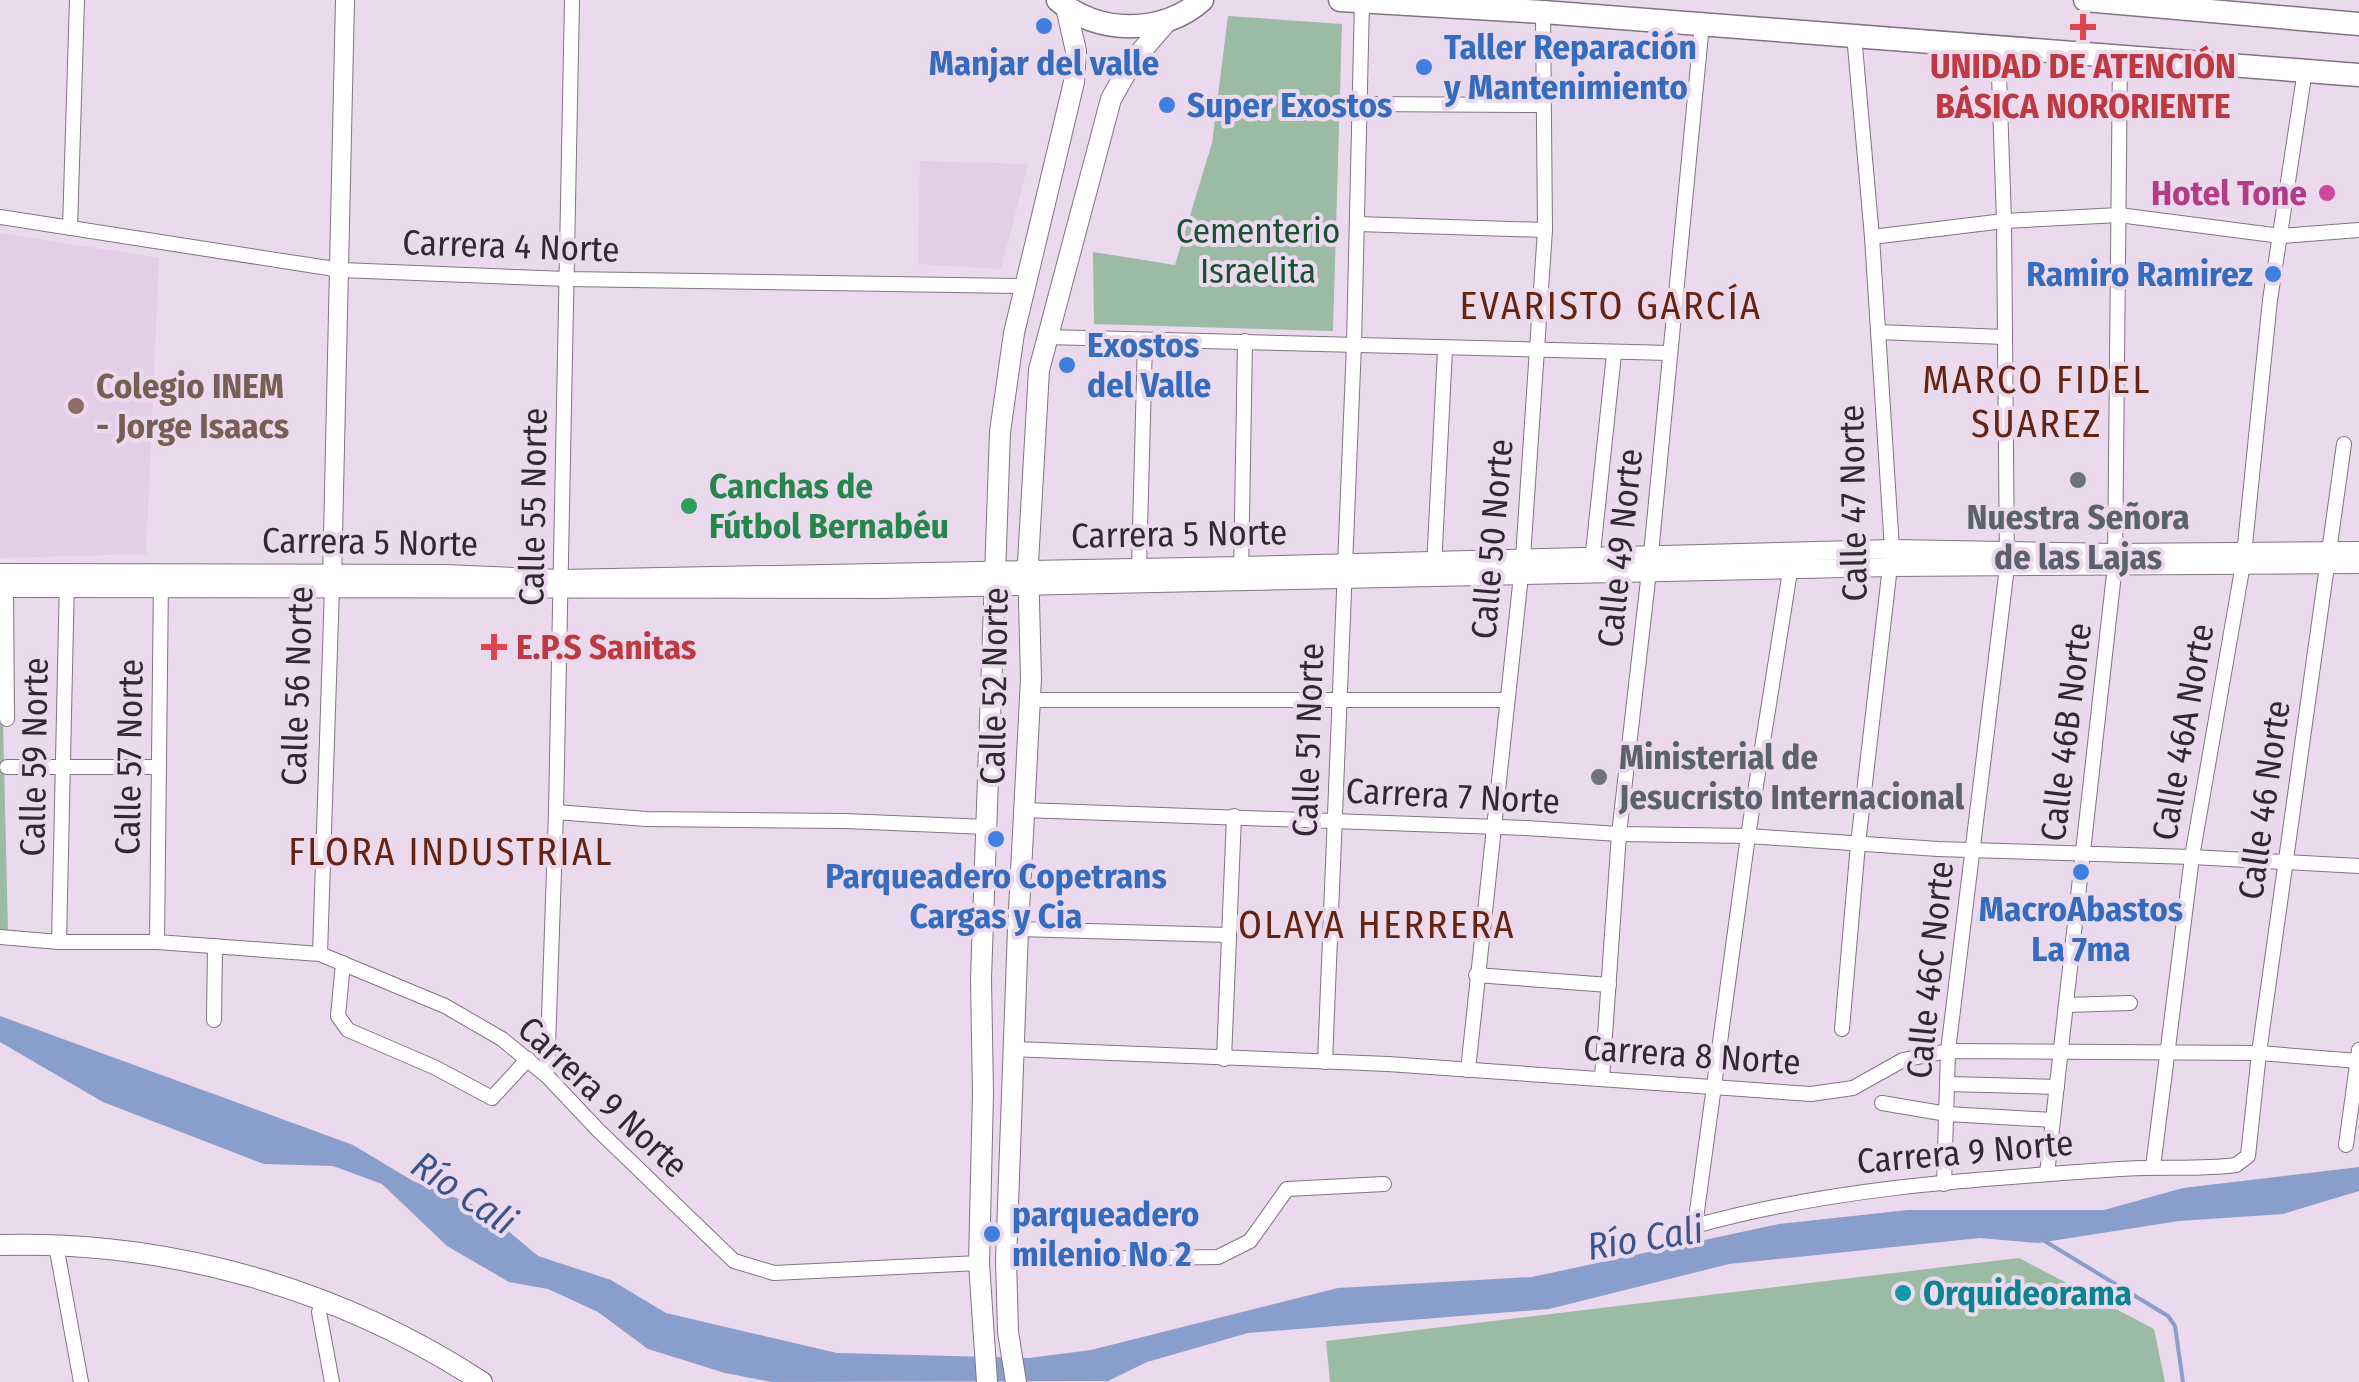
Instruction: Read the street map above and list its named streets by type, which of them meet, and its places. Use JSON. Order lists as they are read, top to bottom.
{
  "streets": {
    "main road": ["Calle 52 Norte"],
    "street": [
      "Carrera 4 Norte",
      "Calle 47 Norte",
      "Calle 55 Norte",
      "Carrera 5 Norte",
      "Calle 50 Norte",
      "Calle 49 Norte",
      "Calle 56 Norte",
      "Calle 46B Norte",
      "Calle 46A Norte",
      "Calle 51 Norte",
      "Calle 59 Norte",
      "Calle 57 Norte",
      "Carrera 7 Norte",
      "Calle 46 Norte",
      "Calle 46C Norte",
      "Carrera 8 Norte",
      "Carrera 9 Norte"
    ]
  },
  "crossings": [
    ["Carrera 4 Norte", "Calle 55 Norte"],
    ["Carrera 4 Norte", "Calle 56 Norte"],
    ["Carrera 4 Norte", "Calle 52 Norte"],
    ["Calle 47 Norte", "Carrera 5 Norte"],
    ["Calle 47 Norte", "Carrera 7 Norte"],
    ["Calle 55 Norte", "Carrera 5 Norte"],
    ["Calle 55 Norte", "Carrera 9 Norte"],
    ["Carrera 5 Norte", "Calle 50 Norte"],
    ["Carrera 5 Norte", "Calle 49 Norte"],
    ["Carrera 5 Norte", "Calle 56 Norte"],
    ["Carrera 5 Norte", "Calle 52 Norte"],
    ["Carrera 5 Norte", "Calle 46B Norte"],
    ["Carrera 5 Norte", "Calle 46A Norte"],
    ["Carrera 5 Norte", "Calle 51 Norte"],
    ["Carrera 5 Norte", "Calle 59 Norte"],
    ["Carrera 5 Norte", "Calle 57 Norte"],
    ["Carrera 5 Norte", "Calle 46 Norte"],
    ["Carrera 5 Norte", "Calle 46C Norte"],
    ["Calle 50 Norte", "Carrera 7 Norte"],
    ["Calle 50 Norte", "Carrera 8 Norte"],
    ["Calle 49 Norte", "Carrera 7 Norte"],
    ["Calle 49 Norte", "Carrera 8 Norte"],
    ["Calle 56 Norte", "Carrera 9 Norte"],
    ["Calle 52 Norte", "Carrera 7 Norte"],
    ["Calle 52 Norte", "Carrera 8 Norte"],
    ["Calle 52 Norte", "Carrera 9 Norte"],
    ["Calle 46B Norte", "Carrera 7 Norte"],
    ["Calle 46B Norte", "Carrera 8 Norte"],
    ["Calle 46B Norte", "Carrera 9 Norte"],
    ["Calle 46A Norte", "Carrera 7 Norte"],
    ["Calle 46A Norte", "Carrera 8 Norte"],
    ["Calle 46A Norte", "Carrera 9 Norte"],
    ["Calle 51 Norte", "Carrera 7 Norte"],
    ["Calle 51 Norte", "Carrera 8 Norte"],
    ["Calle 59 Norte", "Carrera 9 Norte"],
    ["Calle 57 Norte", "Carrera 9 Norte"],
    ["Carrera 7 Norte", "Calle 46 Norte"],
    ["Carrera 7 Norte", "Calle 46C Norte"],
    ["Calle 46 Norte", "Carrera 8 Norte"],
    ["Calle 46 Norte", "Carrera 9 Norte"],
    ["Calle 46C Norte", "Carrera 8 Norte"],
    ["Calle 46C Norte", "Carrera 9 Norte"],
    ["Carrera 8 Norte", "Carrera 9 Norte"]
  ],
  "districts": [
    "EVARISTO GARCÍA",
    "MARCO FIDEL SUAREZ",
    "FLORA INDUSTRIAL",
    "OLAYA HERRERA"
  ],
  "water": ["Río Cali"],
  "parks": ["Cementerio Israelita"],
  "places": {
    "other": [
      "Manjar del valle",
      "Taller Reparación y Mantenimiento",
      "Super Exostos",
      "Hotel Tone",
      "Ramiro Ramirez",
      "Exostos del Valle",
      "Colegio INEM - Jorge Isaacs",
      "Nuestra Señora de las Lajas",
      "Canchas de Fútbol Bernabéu",
      "Ministerial de Jesucristo Internacional",
      "Parqueadero Copetrans Cargas y Cia",
      "MacroAbastos La 7ma",
      "parqueadero milenio No 2",
      "Orquideorama"
    ],
    "health": ["UNIDAD DE ATENCIÓN BÁSICA NORORIENTE", "E.P.S Sanitas"]
  }
}
